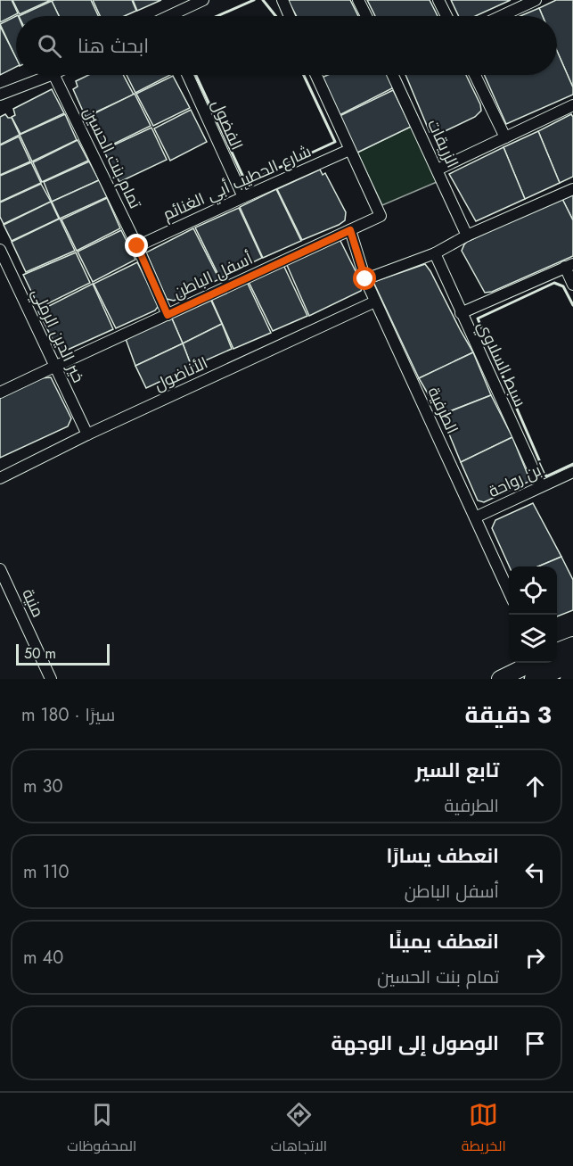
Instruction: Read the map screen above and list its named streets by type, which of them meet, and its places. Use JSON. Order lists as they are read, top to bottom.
{
  "streets": {
    "street": [
      "الفضول",
      "الزريقات",
      "تمام بنت الحسين",
      "شارع الحطيب أبي الغنائم",
      "أسفل الباطن",
      "خير الدين الرملي",
      "سبط السلاوي",
      "الأناضول",
      "الطرفية",
      "ابن رواحة",
      "منية"
    ]
  },
  "crossings": [
    ["الفضول", "شارع الحطيب أبي الغنائم"],
    ["تمام بنت الحسين", "شارع الحطيب أبي الغنائم"],
    ["تمام بنت الحسين", "أسفل الباطن"],
    ["شارع الحطيب أبي الغنائم", "أسفل الباطن"],
    ["أسفل الباطن", "خير الدين الرملي"],
    ["أسفل الباطن", "الطرفية"],
    ["خير الدين الرملي", "الأناضول"],
    ["سبط السلاوي", "ابن رواحة"],
    ["الأناضول", "الطرفية"],
    ["الطرفية", "ابن رواحة"]
  ],
  "scale_bar": "50 m",
  "page": {
    "search": "ابحث هنا",
    "scale": "50 m",
    "heading": ["3 دقيقة", "سيرًا · 180 m"],
    "list": [
      ["تابع السير", "الطرفية", "30 m"],
      ["انعطف يسارًا", "أسفل الباطن", "110 m"],
      ["انعطف يمينًا", "تمام بنت الحسين", "40 m"],
      "الوصول إلى الوجهة"
    ],
    "nav": ["الخريطة", "الاتجاهات", "المحفوظات"]
  }
}
